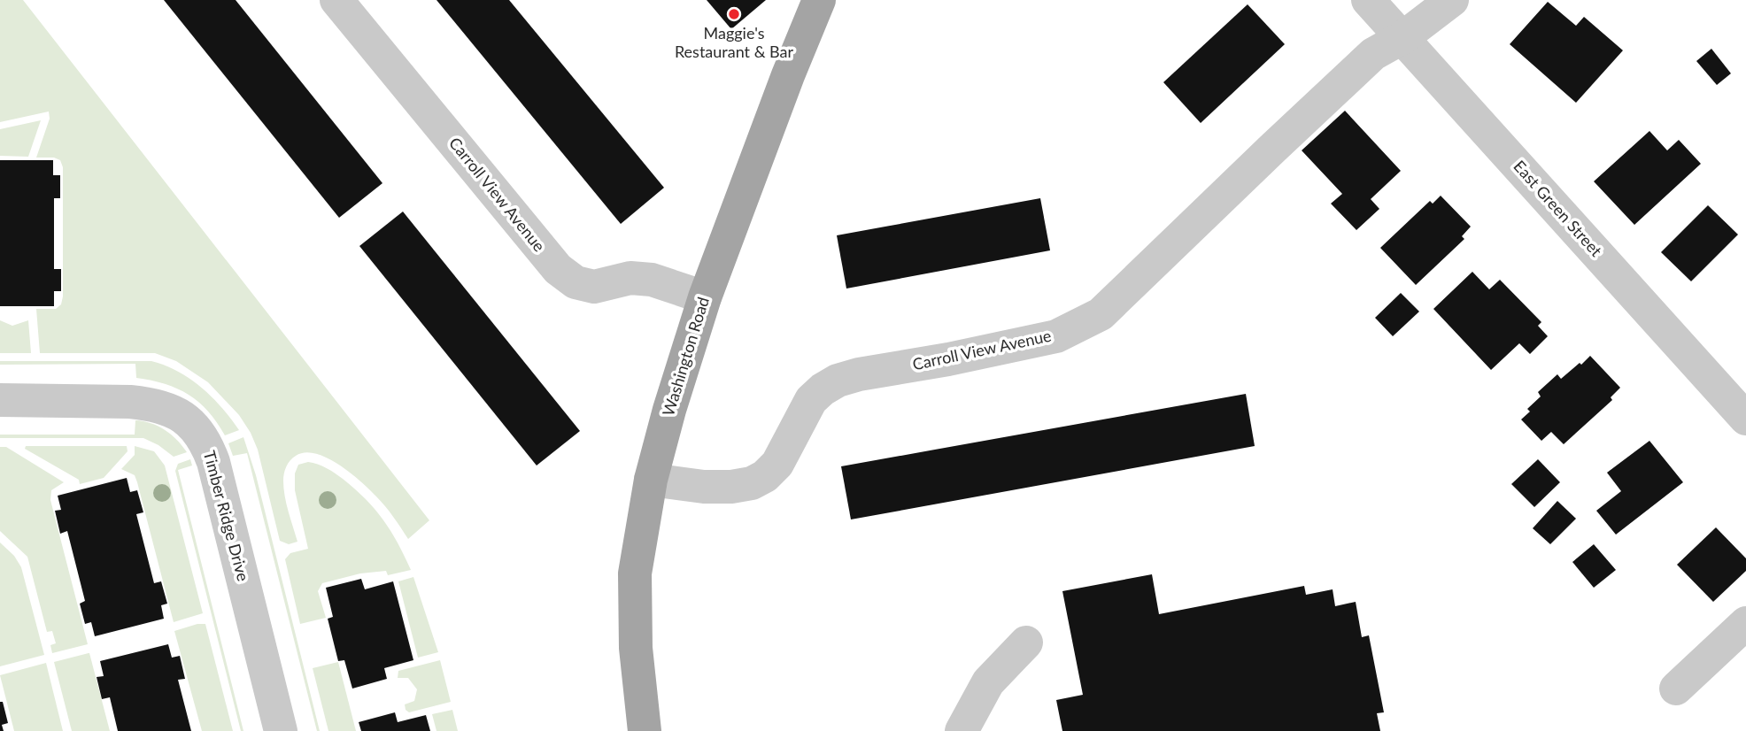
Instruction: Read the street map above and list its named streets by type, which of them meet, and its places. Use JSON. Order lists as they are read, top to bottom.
{
  "streets": {
    "main road": ["Washington Road"],
    "street": ["Carroll View Avenue", "East Green Street", "Timber Ridge Drive"]
  },
  "crossings": [
    ["Carroll View Avenue", "East Green Street"],
    ["Carroll View Avenue", "Washington Road"]
  ],
  "places": ["Maggie's Restaurant & Bar"]
}
